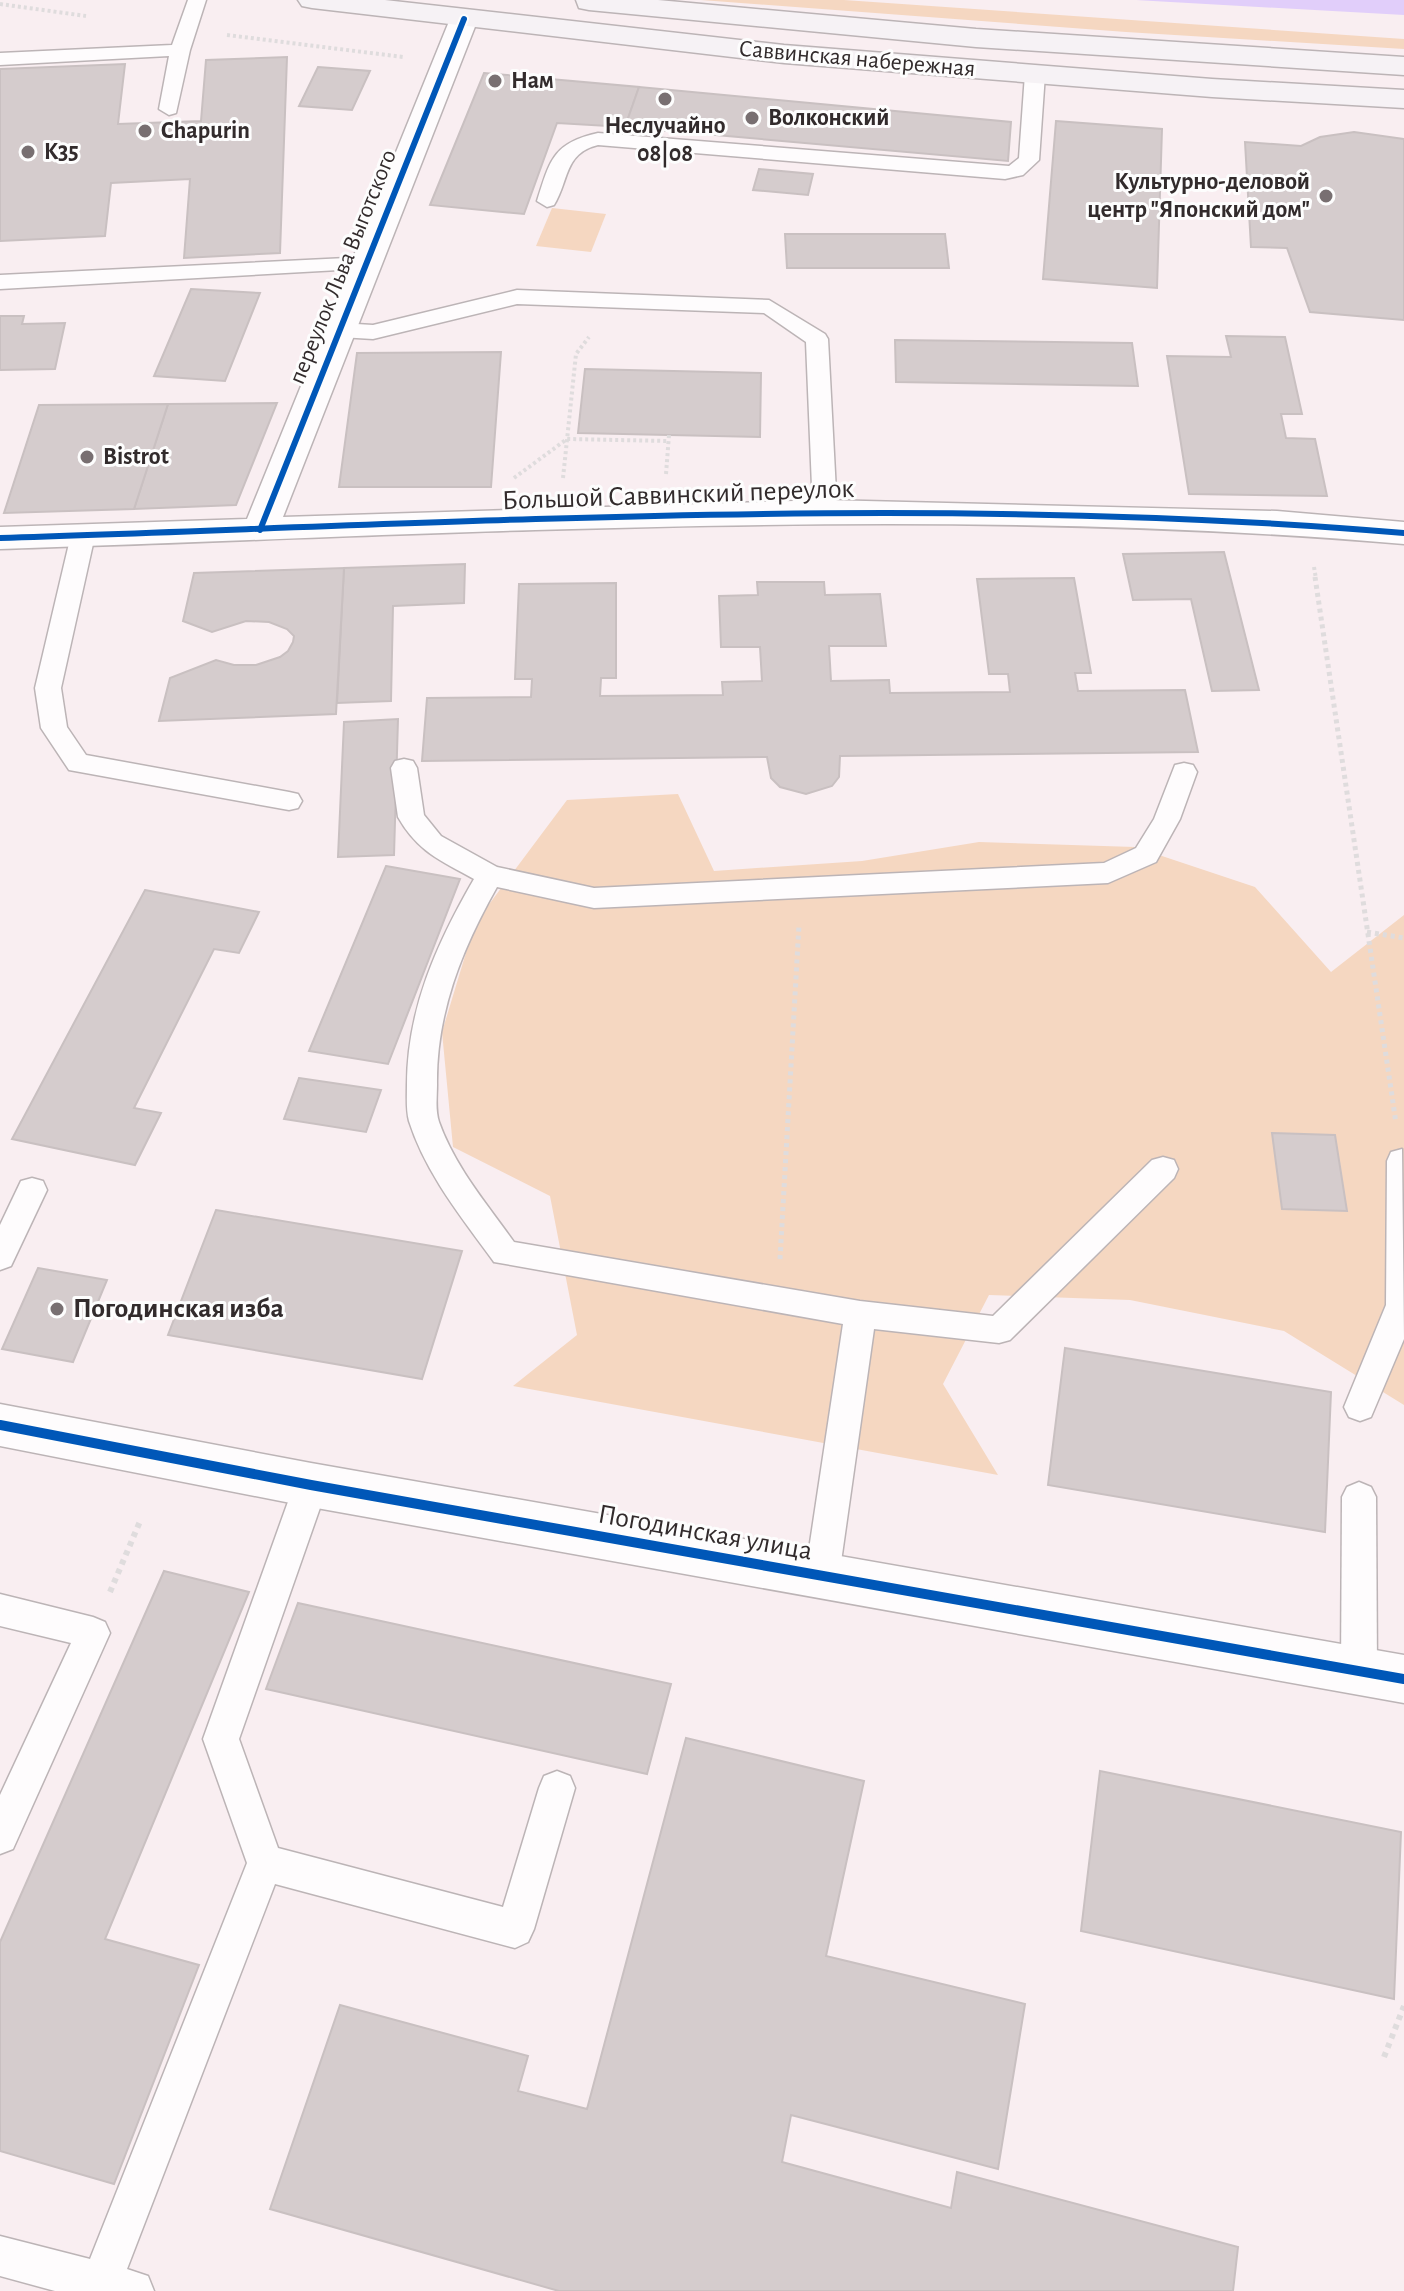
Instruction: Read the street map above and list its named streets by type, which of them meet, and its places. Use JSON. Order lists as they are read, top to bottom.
{
  "streets": {
    "main road": ["Саввинская набережная"],
    "street": ["переулок Льва Выготского", "Большой Саввинский переулок", "Погодинская улица"]
  },
  "crossings": [
    ["Саввинская набережная", "переулок Льва Выготского"],
    ["переулок Льва Выготского", "Большой Саввинский переулок"]
  ],
  "places": [
    "Нам",
    "Неслучайно 08|08",
    "Волконский",
    "Chapurin",
    "K35",
    "Культурно-деловой центр \"Японский дом\"",
    "Bistrot",
    "Погодинская изба"
  ]
}
